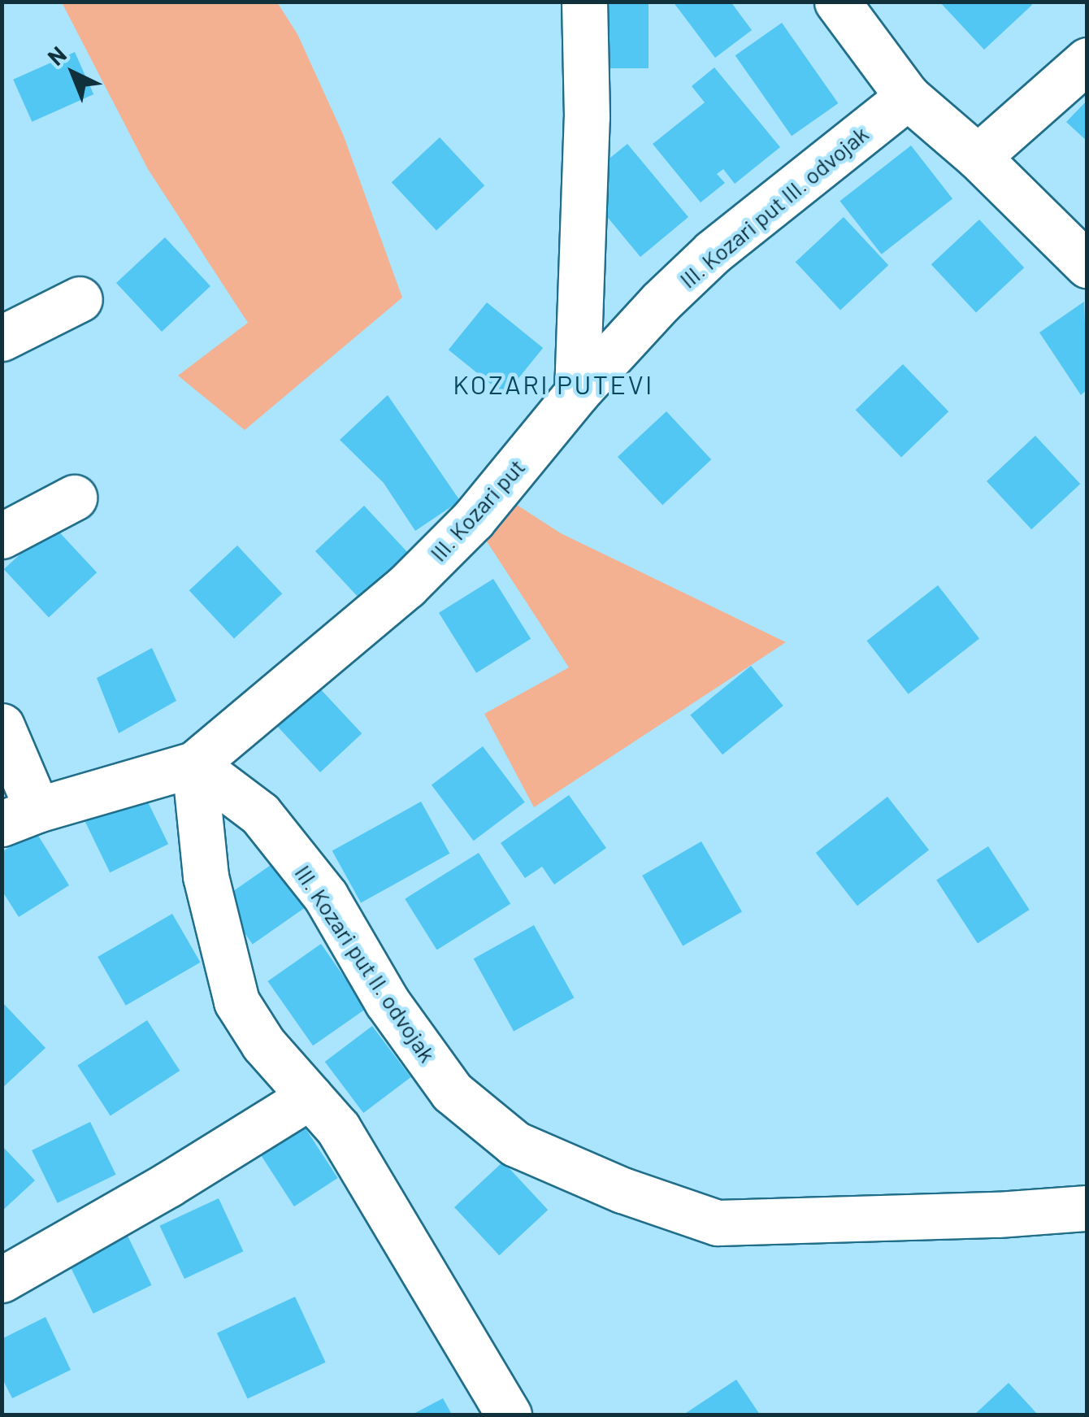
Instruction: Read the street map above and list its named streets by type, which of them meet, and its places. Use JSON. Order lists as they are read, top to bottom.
{
  "streets": {
    "street": ["III. Kozari put III. odvojak", "III. Kozari put", "III. Kozari put II. odvojak"]
  },
  "crossings": [
    ["III. Kozari put III. odvojak", "III. Kozari put"],
    ["III. Kozari put", "III. Kozari put II. odvojak"]
  ],
  "districts": ["KOZARI PUTEVI"],
  "north": "top left"
}
